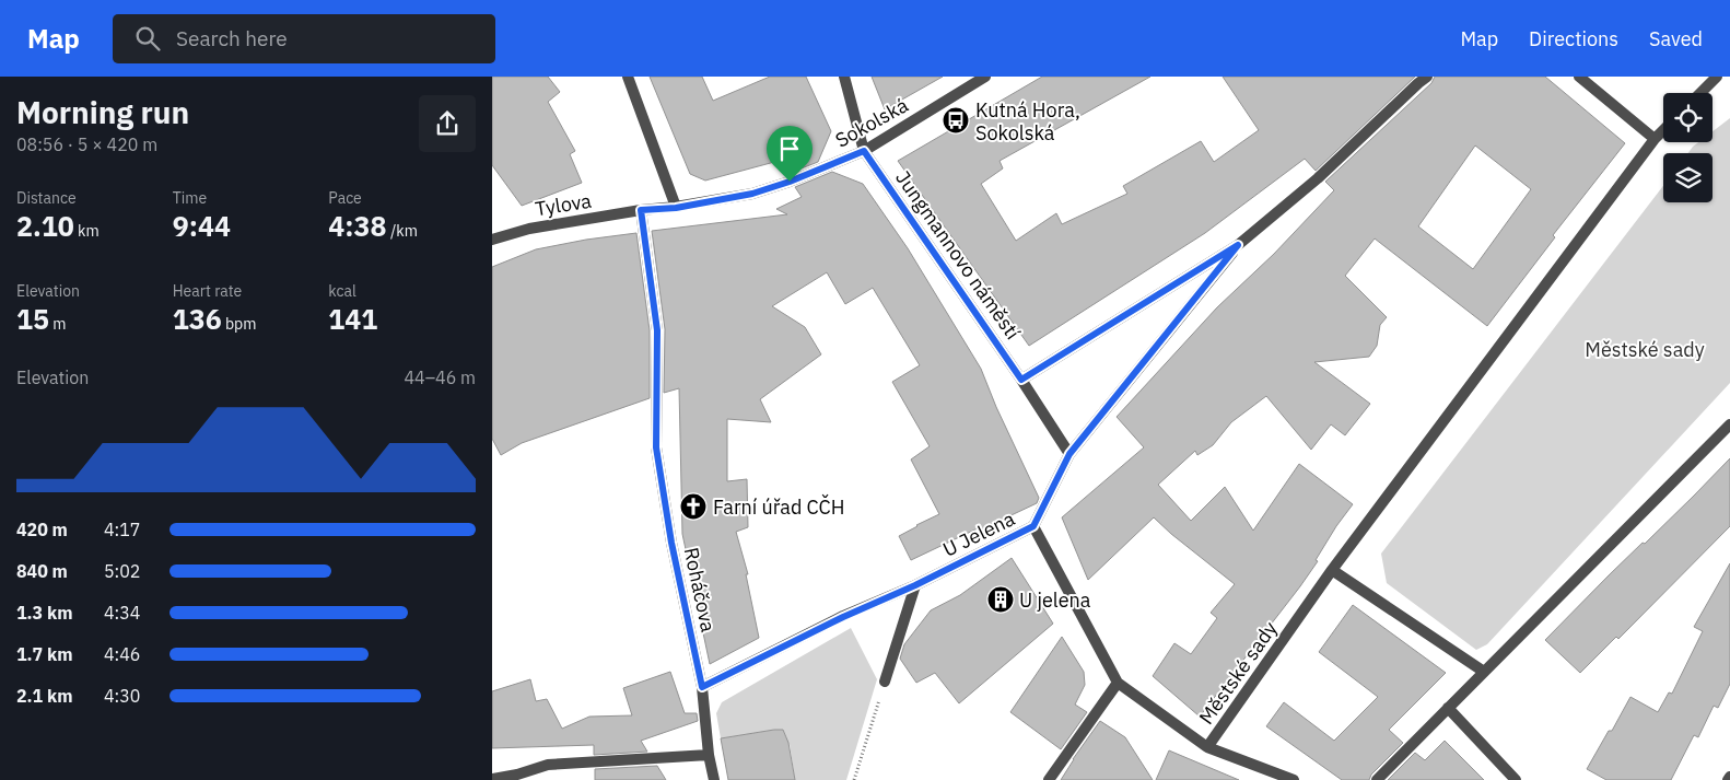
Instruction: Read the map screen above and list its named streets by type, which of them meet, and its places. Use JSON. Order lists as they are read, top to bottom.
{
  "streets": {
    "street": [
      "Sokolská",
      "Tylova",
      "Jungmannovo náměstí",
      "U Jelena",
      "Roháčova",
      "Městské sady"
    ]
  },
  "crossings": [
    ["Sokolská", "Tylova"],
    ["Sokolská", "Jungmannovo náměstí"],
    ["Sokolská", "Roháčova"],
    ["Tylova", "Roháčova"],
    ["U Jelena", "Roháčova"],
    ["U Jelena", "Městské sady"]
  ],
  "parks": ["Městské sady"],
  "places": {
    "bus stop": ["Kutná Hora, Sokolská"],
    "church": ["Farní úřad CČH"],
    "building": ["U jelena"]
  },
  "page": {
    "header": "Map",
    "search": "Search here",
    "nav": ["Map", "Directions", "Saved"],
    "heading": ["Morning run", "08:56 · 5 × 420 m"],
    "stats": [
      ["Distance", "2.10 km"],
      ["Time", "9:44"],
      ["Pace", "4:38 /km"],
      ["Elevation", "15 m"],
      ["Heart rate", "136 bpm"],
      ["kcal", "141"]
    ],
    "chart": ["Elevation", "44–46 m"],
    "list": [
      {
        "name": "420 m",
        "note": "4:17"
      },
      {
        "name": "840 m",
        "note": "5:02"
      },
      {
        "name": "1.3 km",
        "note": "4:34"
      },
      {
        "name": "1.7 km",
        "note": "4:46"
      },
      {
        "name": "2.1 km",
        "note": "4:30"
      }
    ]
  }
}
